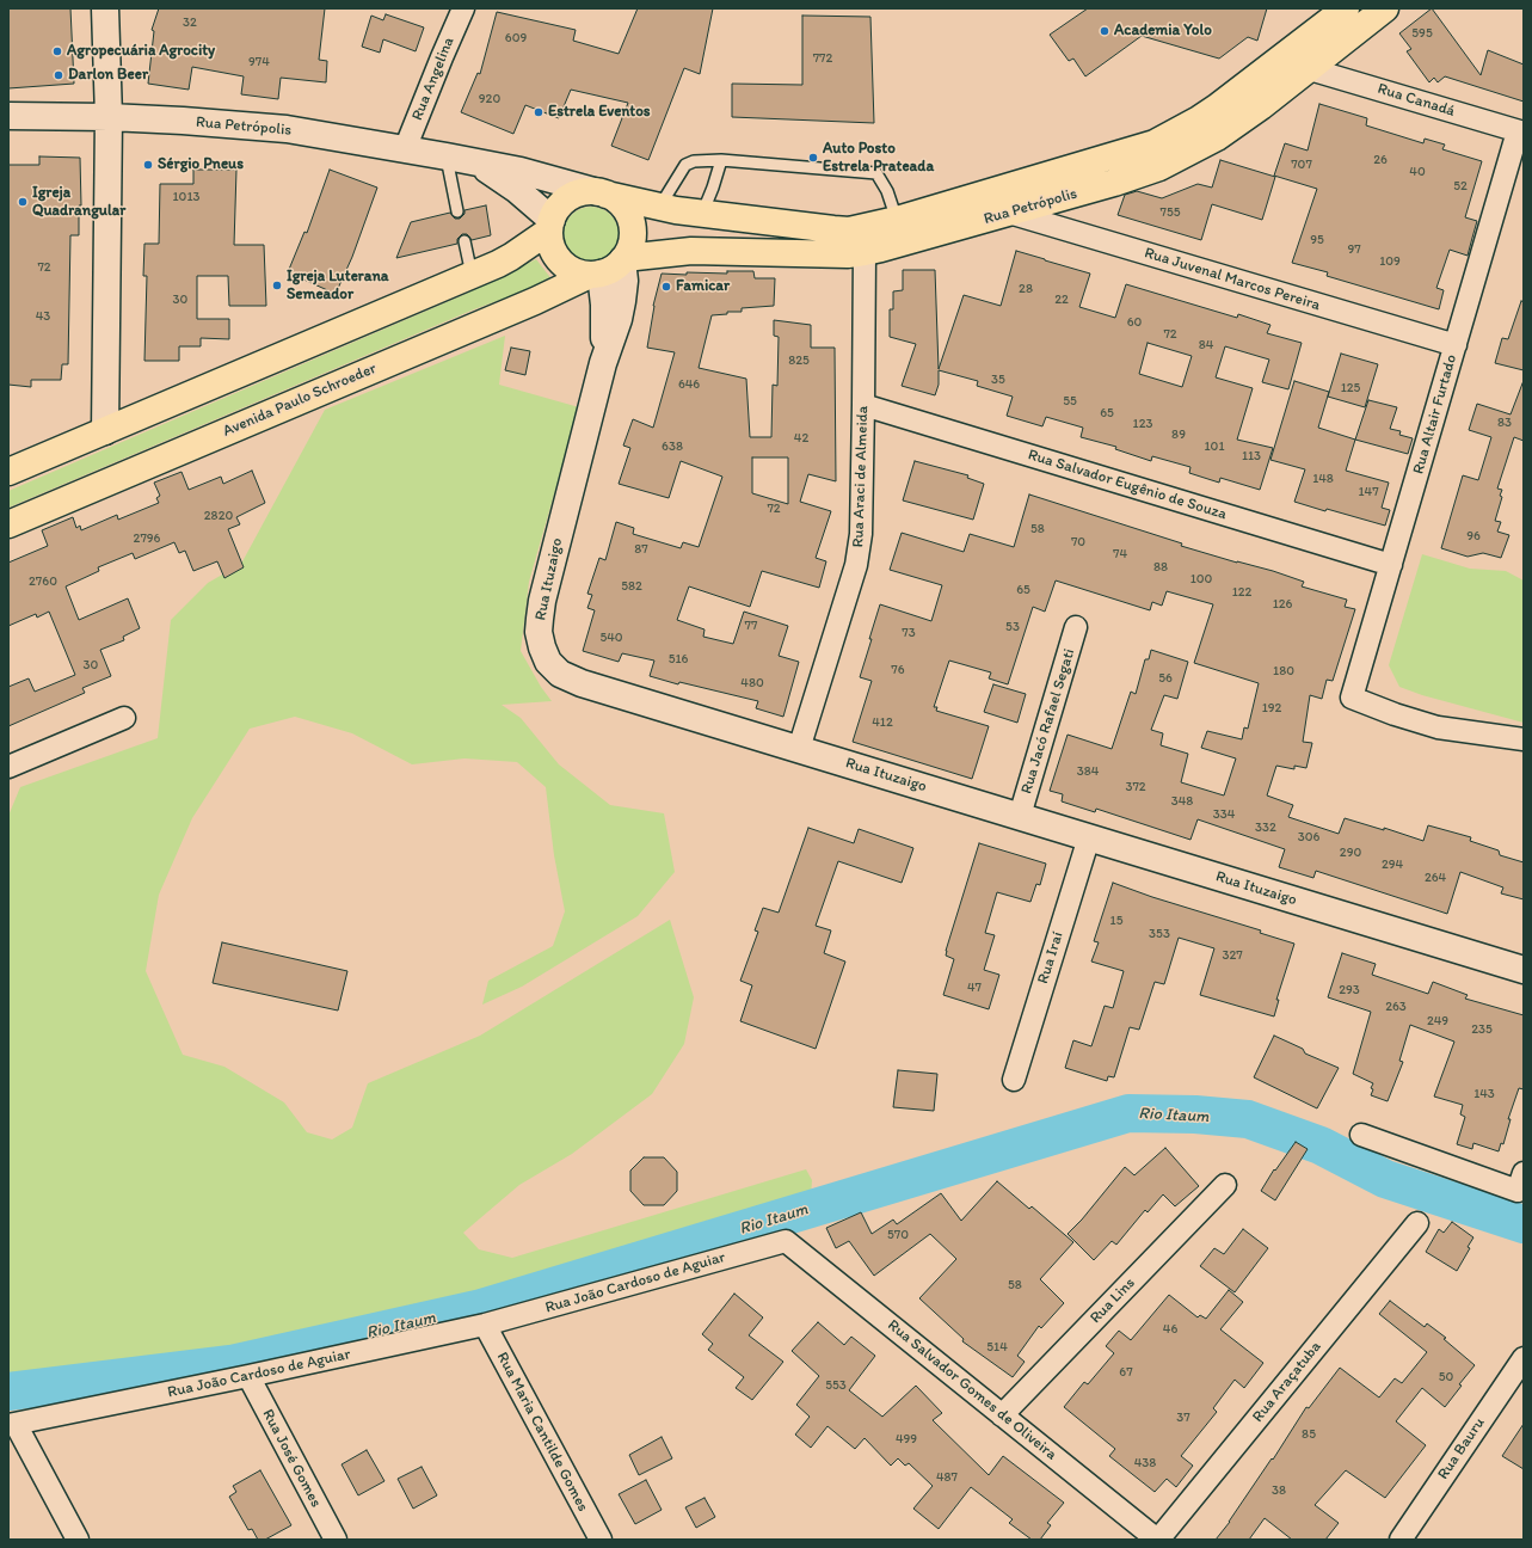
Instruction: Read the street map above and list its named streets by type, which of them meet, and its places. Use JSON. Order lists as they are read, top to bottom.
{
  "streets": {
    "main road": ["Rua Petrópolis", "Avenida Paulo Schroeder"],
    "street": [
      "Rua Angelina",
      "Rua Canadá",
      "Rua Juvenal Marcos Pereira",
      "Rua Altair Furtado",
      "Rua Araci de Almeida",
      "Rua Salvador Eugênio de Souza",
      "Rua Ituzaigo",
      "Rua Jacó Rafael Segati",
      "Rua Iraí",
      "Rua João Cardoso de Aguiar",
      "Rua Lins",
      "Rua Araçatuba",
      "Rua Salvador Gomes de Oliveira",
      "Rua Maria Cantilde Gomes",
      "Rua Bauru",
      "Rua José Gomes"
    ]
  },
  "crossings": [
    ["Rua Angelina", "Rua Petrópolis"],
    ["Rua Canadá", "Rua Petrópolis"],
    ["Rua Canadá", "Rua Altair Furtado"],
    ["Rua Petrópolis", "Rua Juvenal Marcos Pereira"],
    ["Rua Petrópolis", "Avenida Paulo Schroeder"],
    ["Rua Petrópolis", "Rua Araci de Almeida"],
    ["Rua Petrópolis", "Rua Ituzaigo"],
    ["Rua Juvenal Marcos Pereira", "Rua Altair Furtado"],
    ["Avenida Paulo Schroeder", "Rua Ituzaigo"],
    ["Rua Altair Furtado", "Rua Salvador Eugênio de Souza"],
    ["Rua Araci de Almeida", "Rua Salvador Eugênio de Souza"],
    ["Rua Araci de Almeida", "Rua Ituzaigo"],
    ["Rua Ituzaigo", "Rua Jacó Rafael Segati"],
    ["Rua Ituzaigo", "Rua Iraí"],
    ["Rua João Cardoso de Aguiar", "Rua Salvador Gomes de Oliveira"],
    ["Rua João Cardoso de Aguiar", "Rua Maria Cantilde Gomes"],
    ["Rua João Cardoso de Aguiar", "Rua José Gomes"],
    ["Rua Lins", "Rua Salvador Gomes de Oliveira"],
    ["Rua Araçatuba", "Rua Salvador Gomes de Oliveira"]
  ],
  "water": ["Rio Itaum"],
  "places": [
    "Academia Yolo",
    "Agropecuária Agrocity",
    "Darlon Beer",
    "Estrela Eventos",
    "Auto Posto Estrela Prateada",
    "Sérgio Pneus",
    "Igreja Quadrangular",
    "Igreja Luterana Semeador",
    "Famicar"
  ],
  "house_numbers": [
    "32",
    "595",
    "609",
    "772",
    "974",
    "920",
    "26",
    "707",
    "40",
    "52",
    "1013",
    "755",
    "95",
    "97",
    "109",
    "72",
    "28",
    "30",
    "22",
    "43",
    "60",
    "72",
    "84",
    "825",
    "35",
    "646",
    "125",
    "55",
    "65",
    "83",
    "123",
    "89",
    "42",
    "638",
    "101",
    "113",
    "148",
    "147",
    "72",
    "2820",
    "58",
    "96",
    "2796",
    "70",
    "87",
    "74",
    "88",
    "100",
    "2760",
    "582",
    "65",
    "122",
    "126",
    "77",
    "53",
    "73",
    "540",
    "516",
    "30",
    "76",
    "180",
    "56",
    "480",
    "192",
    "412",
    "384",
    "372",
    "348",
    "334",
    "332",
    "306",
    "290",
    "294",
    "264",
    "15",
    "353",
    "327",
    "47",
    "293",
    "263",
    "249",
    "235",
    "143",
    "570",
    "58",
    "46",
    "514",
    "67",
    "50",
    "553",
    "37",
    "85",
    "499",
    "438",
    "487",
    "38"
  ]
}
